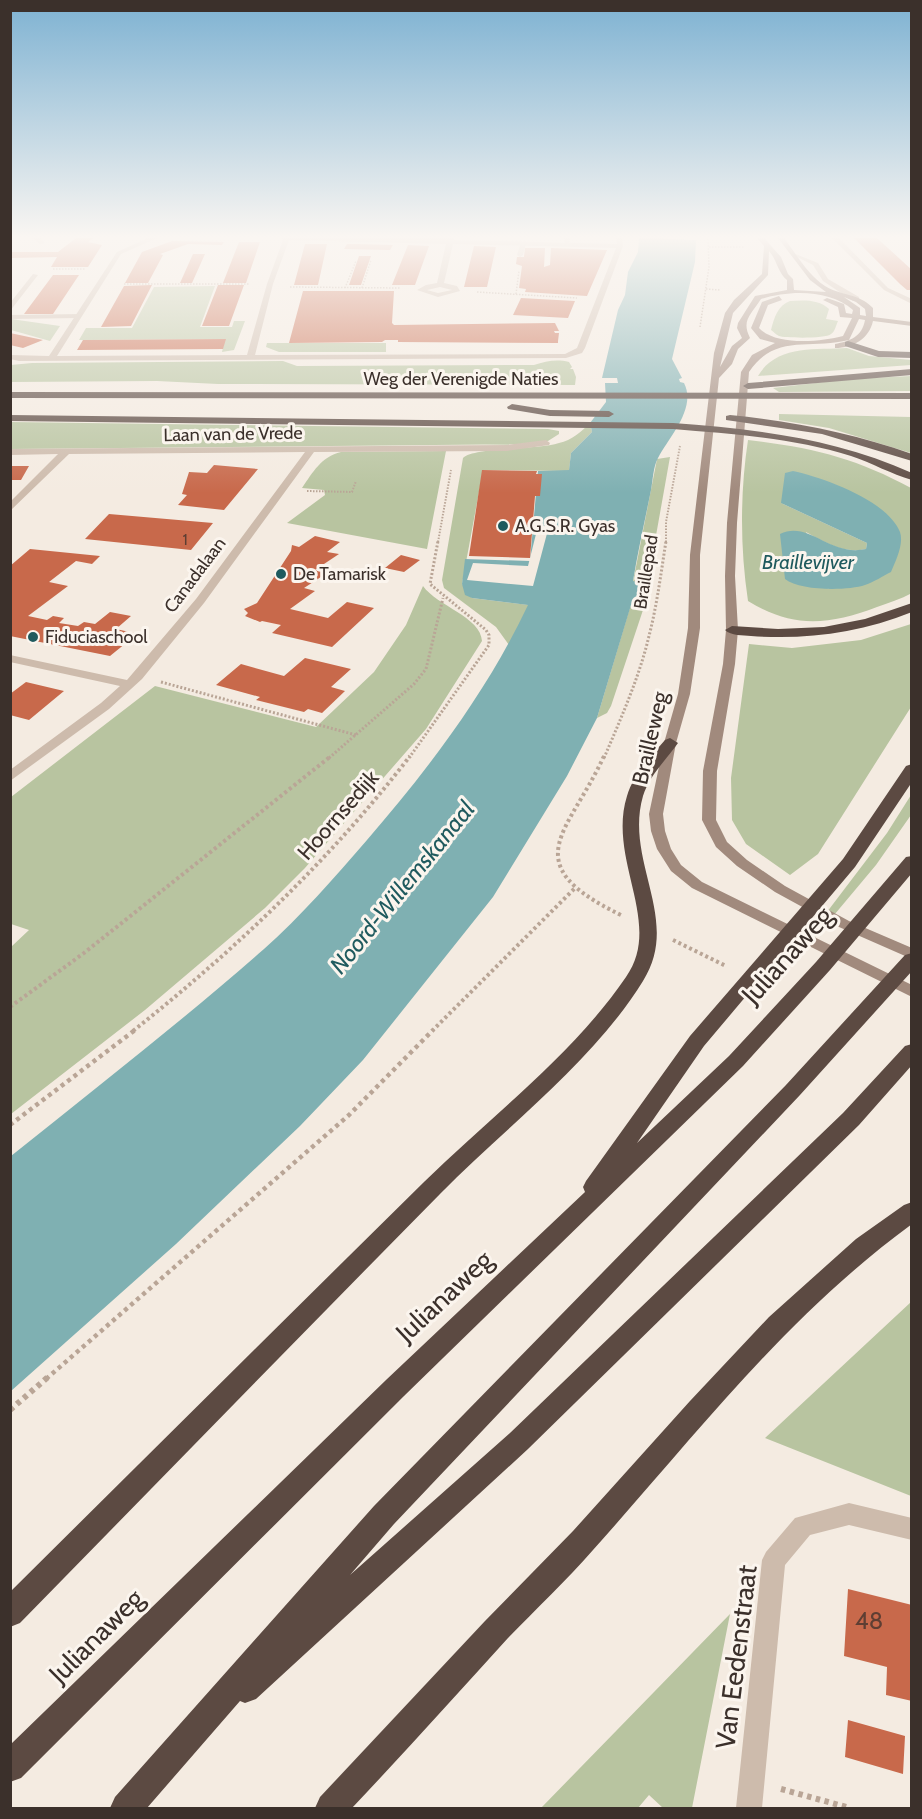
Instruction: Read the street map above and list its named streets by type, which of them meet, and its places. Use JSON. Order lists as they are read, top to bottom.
{
  "streets": {
    "highway": ["Weg der Verenigde Naties", "Julianaweg"],
    "main road": ["Brailleweg"],
    "street": ["Laan van de Vrede", "Canadalaan", "Van Eedenstraat"],
    "path": ["Braillepad", "Hoornsedijk"]
  },
  "crossings": [
    ["Laan van de Vrede", "Canadalaan"]
  ],
  "water": ["Braillevijver", "Noord-Willemskanaal"],
  "places": ["A.G.S.R. Gyas", "De Tamarisk", "Fiduciaschool"],
  "house_numbers": ["1", "48"]
}
